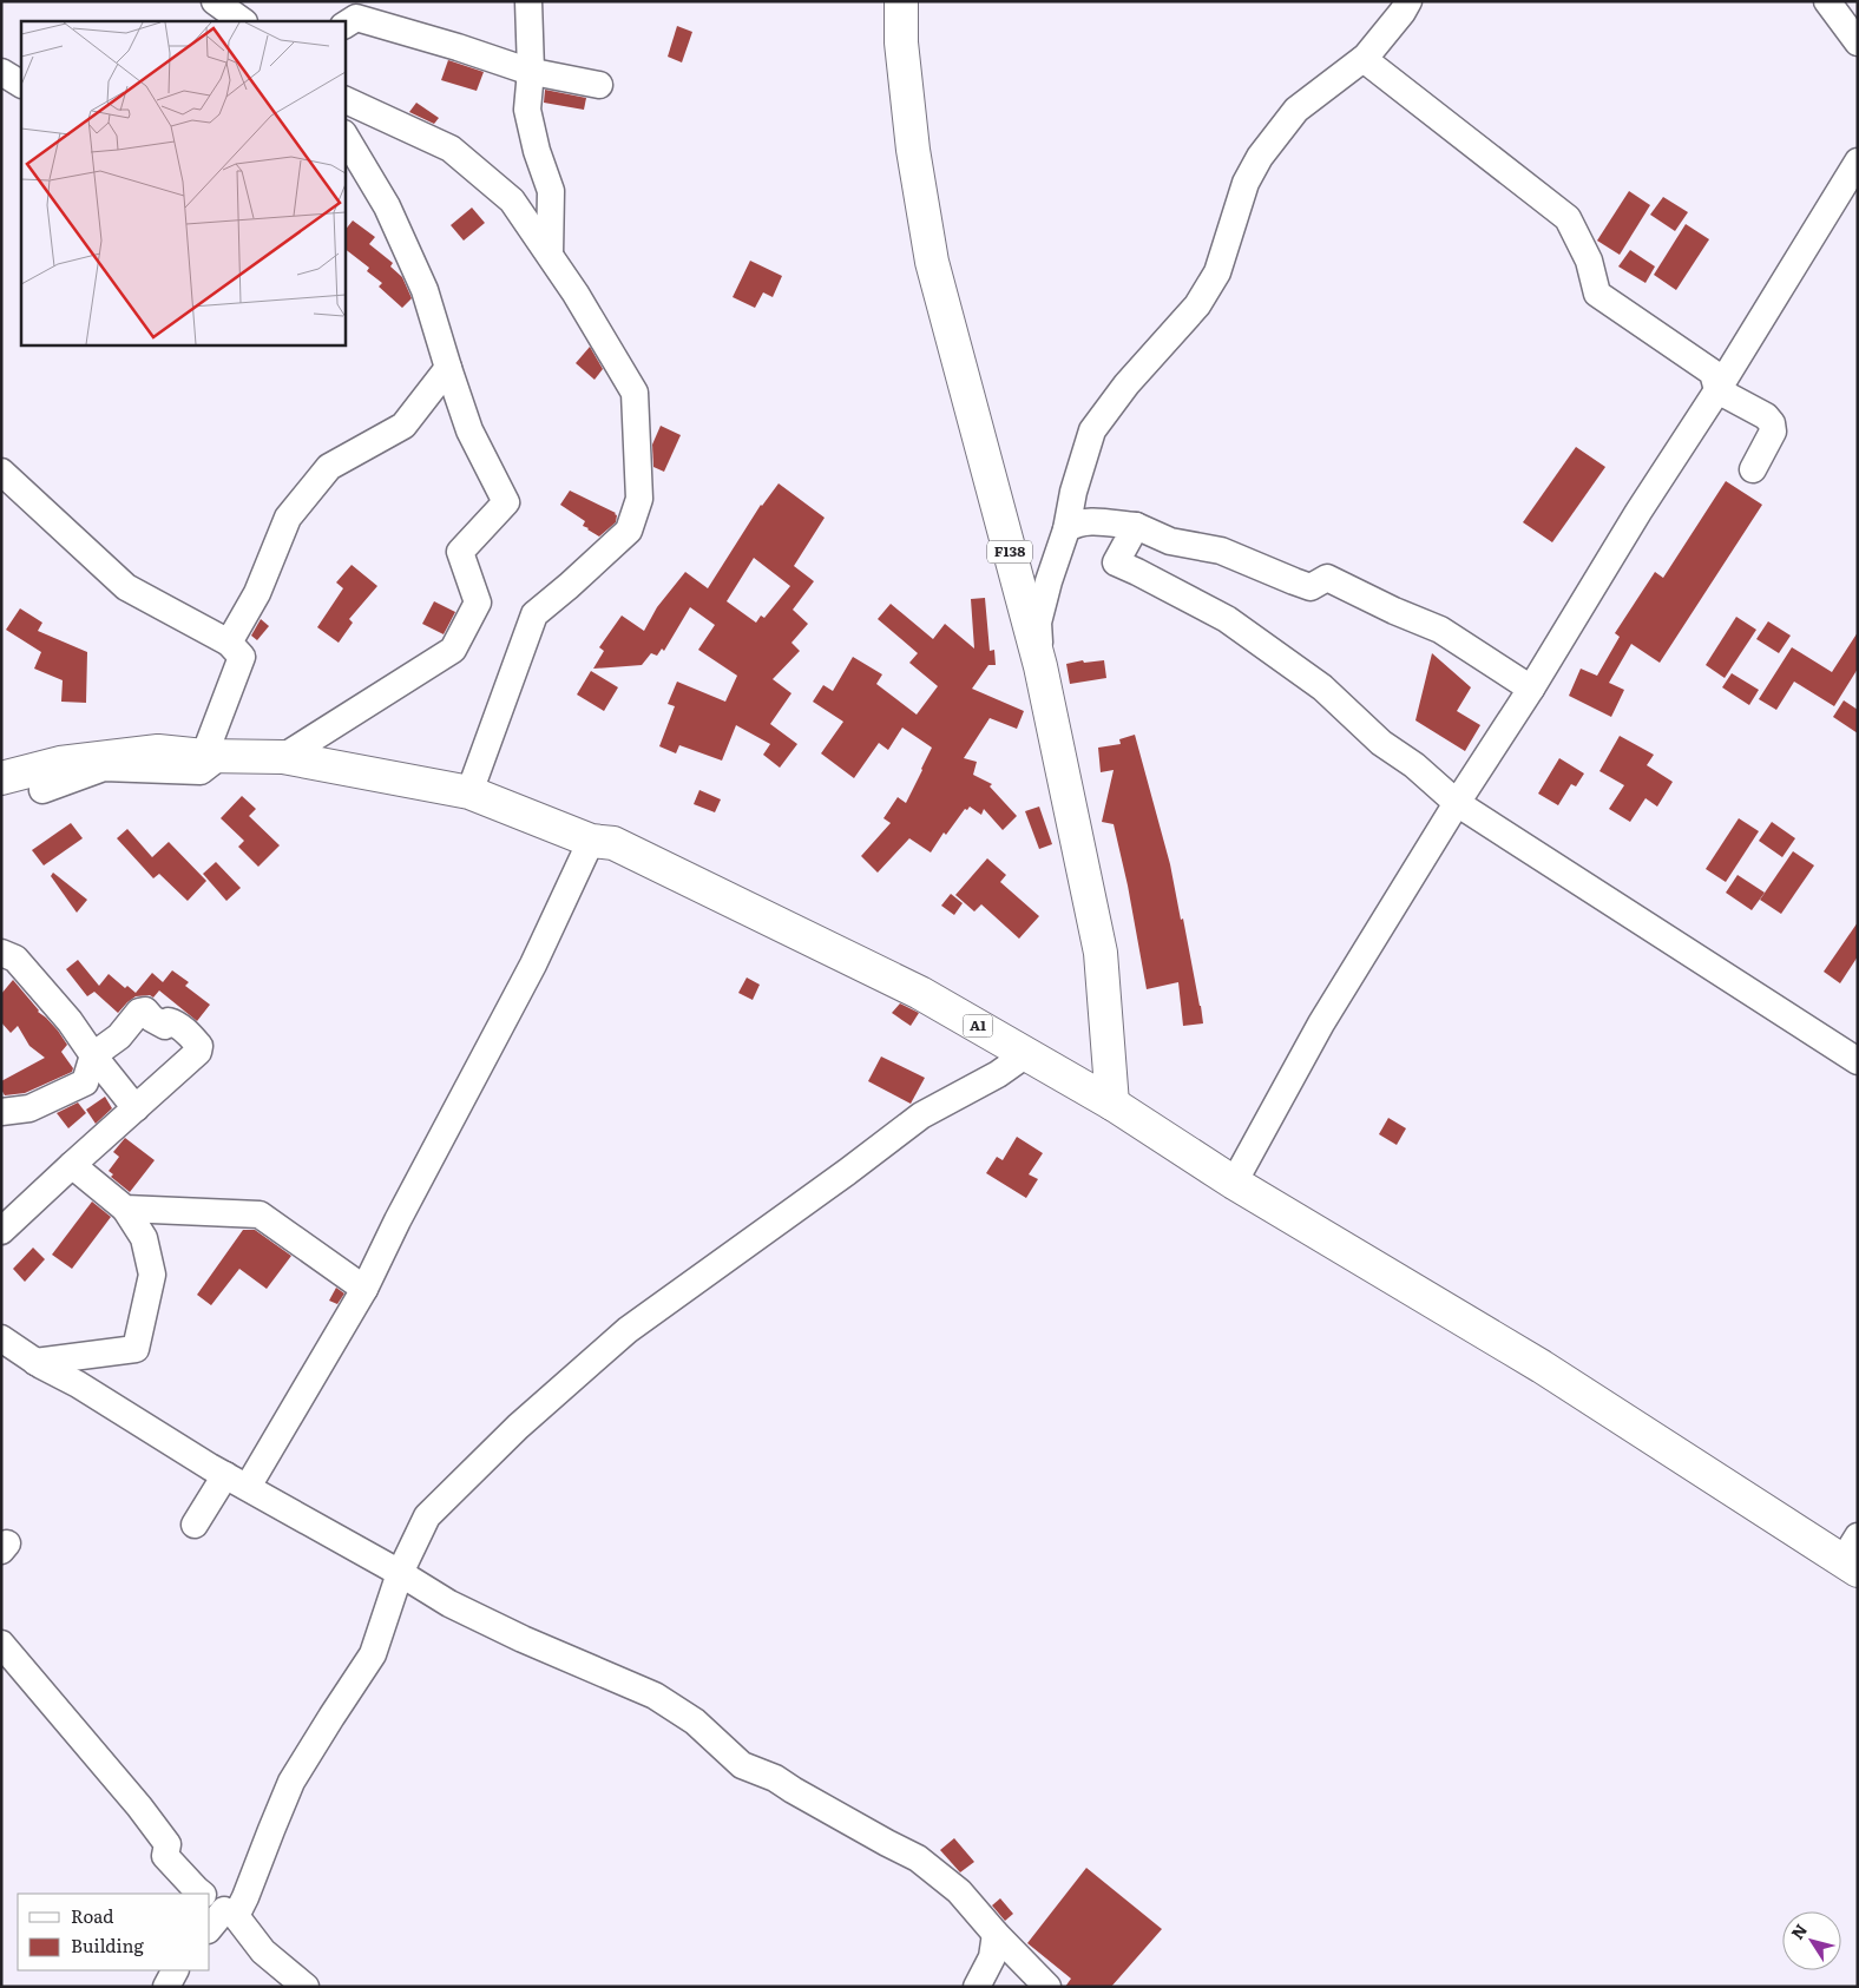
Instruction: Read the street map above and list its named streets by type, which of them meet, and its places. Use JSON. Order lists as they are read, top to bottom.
{
  "streets": {
    "main road": ["F138", "A1"]
  },
  "crossings": [
    ["F138", "A1"]
  ],
  "legend": ["Road", "Building"],
  "north": "top left"
}
